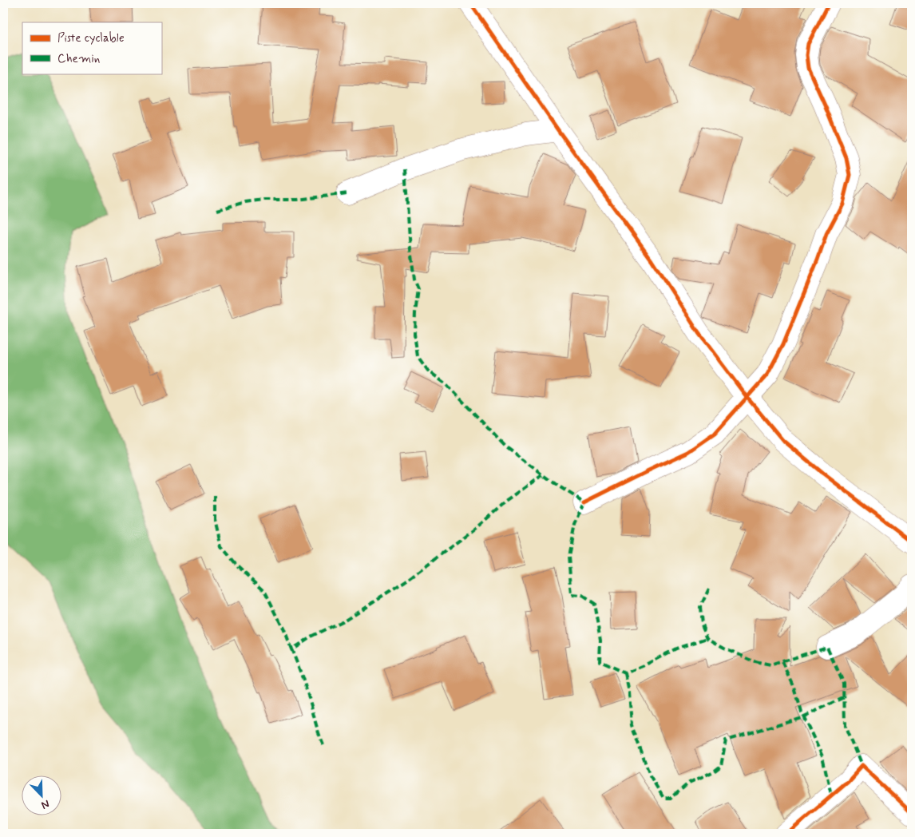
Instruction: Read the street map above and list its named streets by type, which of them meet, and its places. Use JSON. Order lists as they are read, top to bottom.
{
  "legend": ["Piste cyclable", "Chemin"],
  "north": "bottom right"
}
